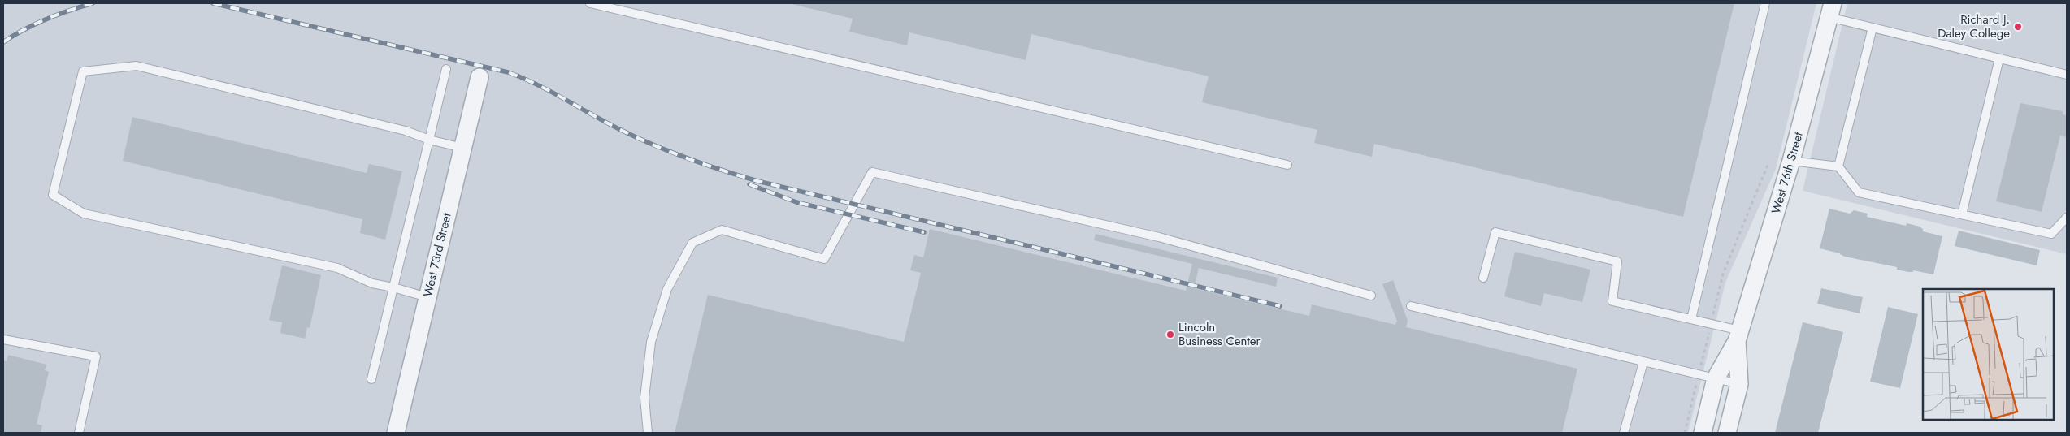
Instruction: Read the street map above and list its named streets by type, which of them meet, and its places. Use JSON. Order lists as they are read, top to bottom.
{
  "streets": {
    "street": ["West 76th Street", "West 73rd Street"]
  },
  "places": ["Richard J. Daley College", "Lincoln Business Center"]
}
